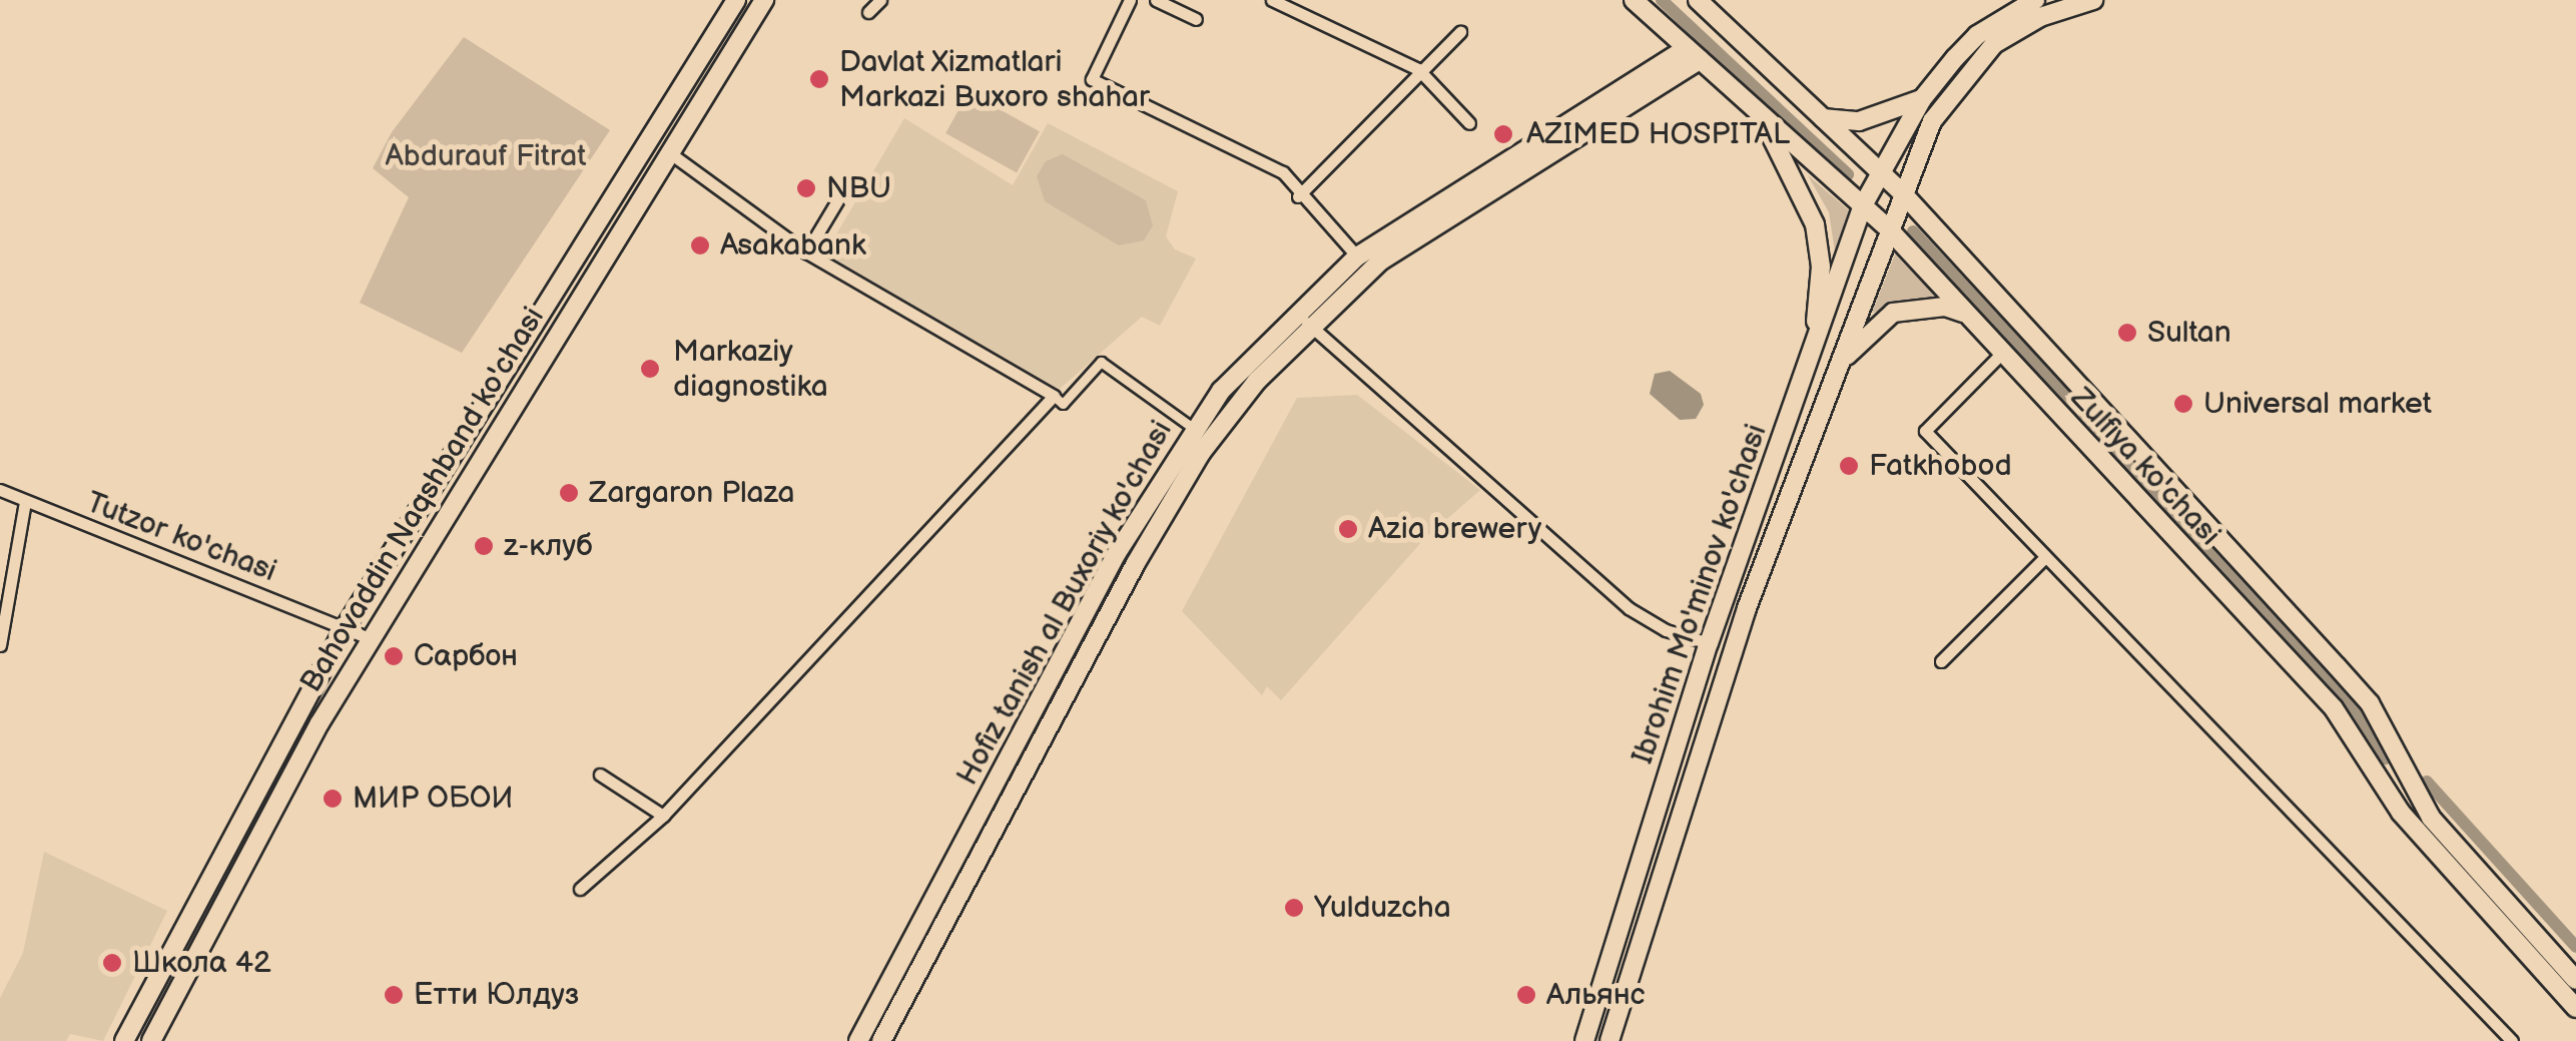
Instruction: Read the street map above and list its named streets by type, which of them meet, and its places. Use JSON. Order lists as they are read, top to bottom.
{
  "streets": {
    "main road": [
      "Zulfiya ko'chasi",
      "Bahovaddin Naqshband ko'chasi",
      "Ibrohim Mo'minov ko'chasi",
      "Hofiz tanish al Buxoriy ko'chasi"
    ],
    "street": ["Tutzor ko'chasi"]
  },
  "crossings": [
    ["Zulfiya ko'chasi", "Ibrohim Mo'minov ko'chasi"],
    ["Bahovaddin Naqshband ko'chasi", "Tutzor ko'chasi"]
  ],
  "parks": ["Abdurauf Fitrat"],
  "places": [
    "Davlat Xizmatlari Markazi Buxoro shahar",
    "AZIMED HOSPITAL",
    "NBU",
    "Asakabank",
    "Sultan",
    "Markaziy diagnostika",
    "Universal market",
    "Fatkhobod",
    "Zargaron Plaza",
    "Azia brewery",
    "z-клуб",
    "Сарбон",
    "МИР ОБОИ",
    "Yulduzcha",
    "Школа 42",
    "Етти Юлдуз",
    "Альянс"
  ]
}
